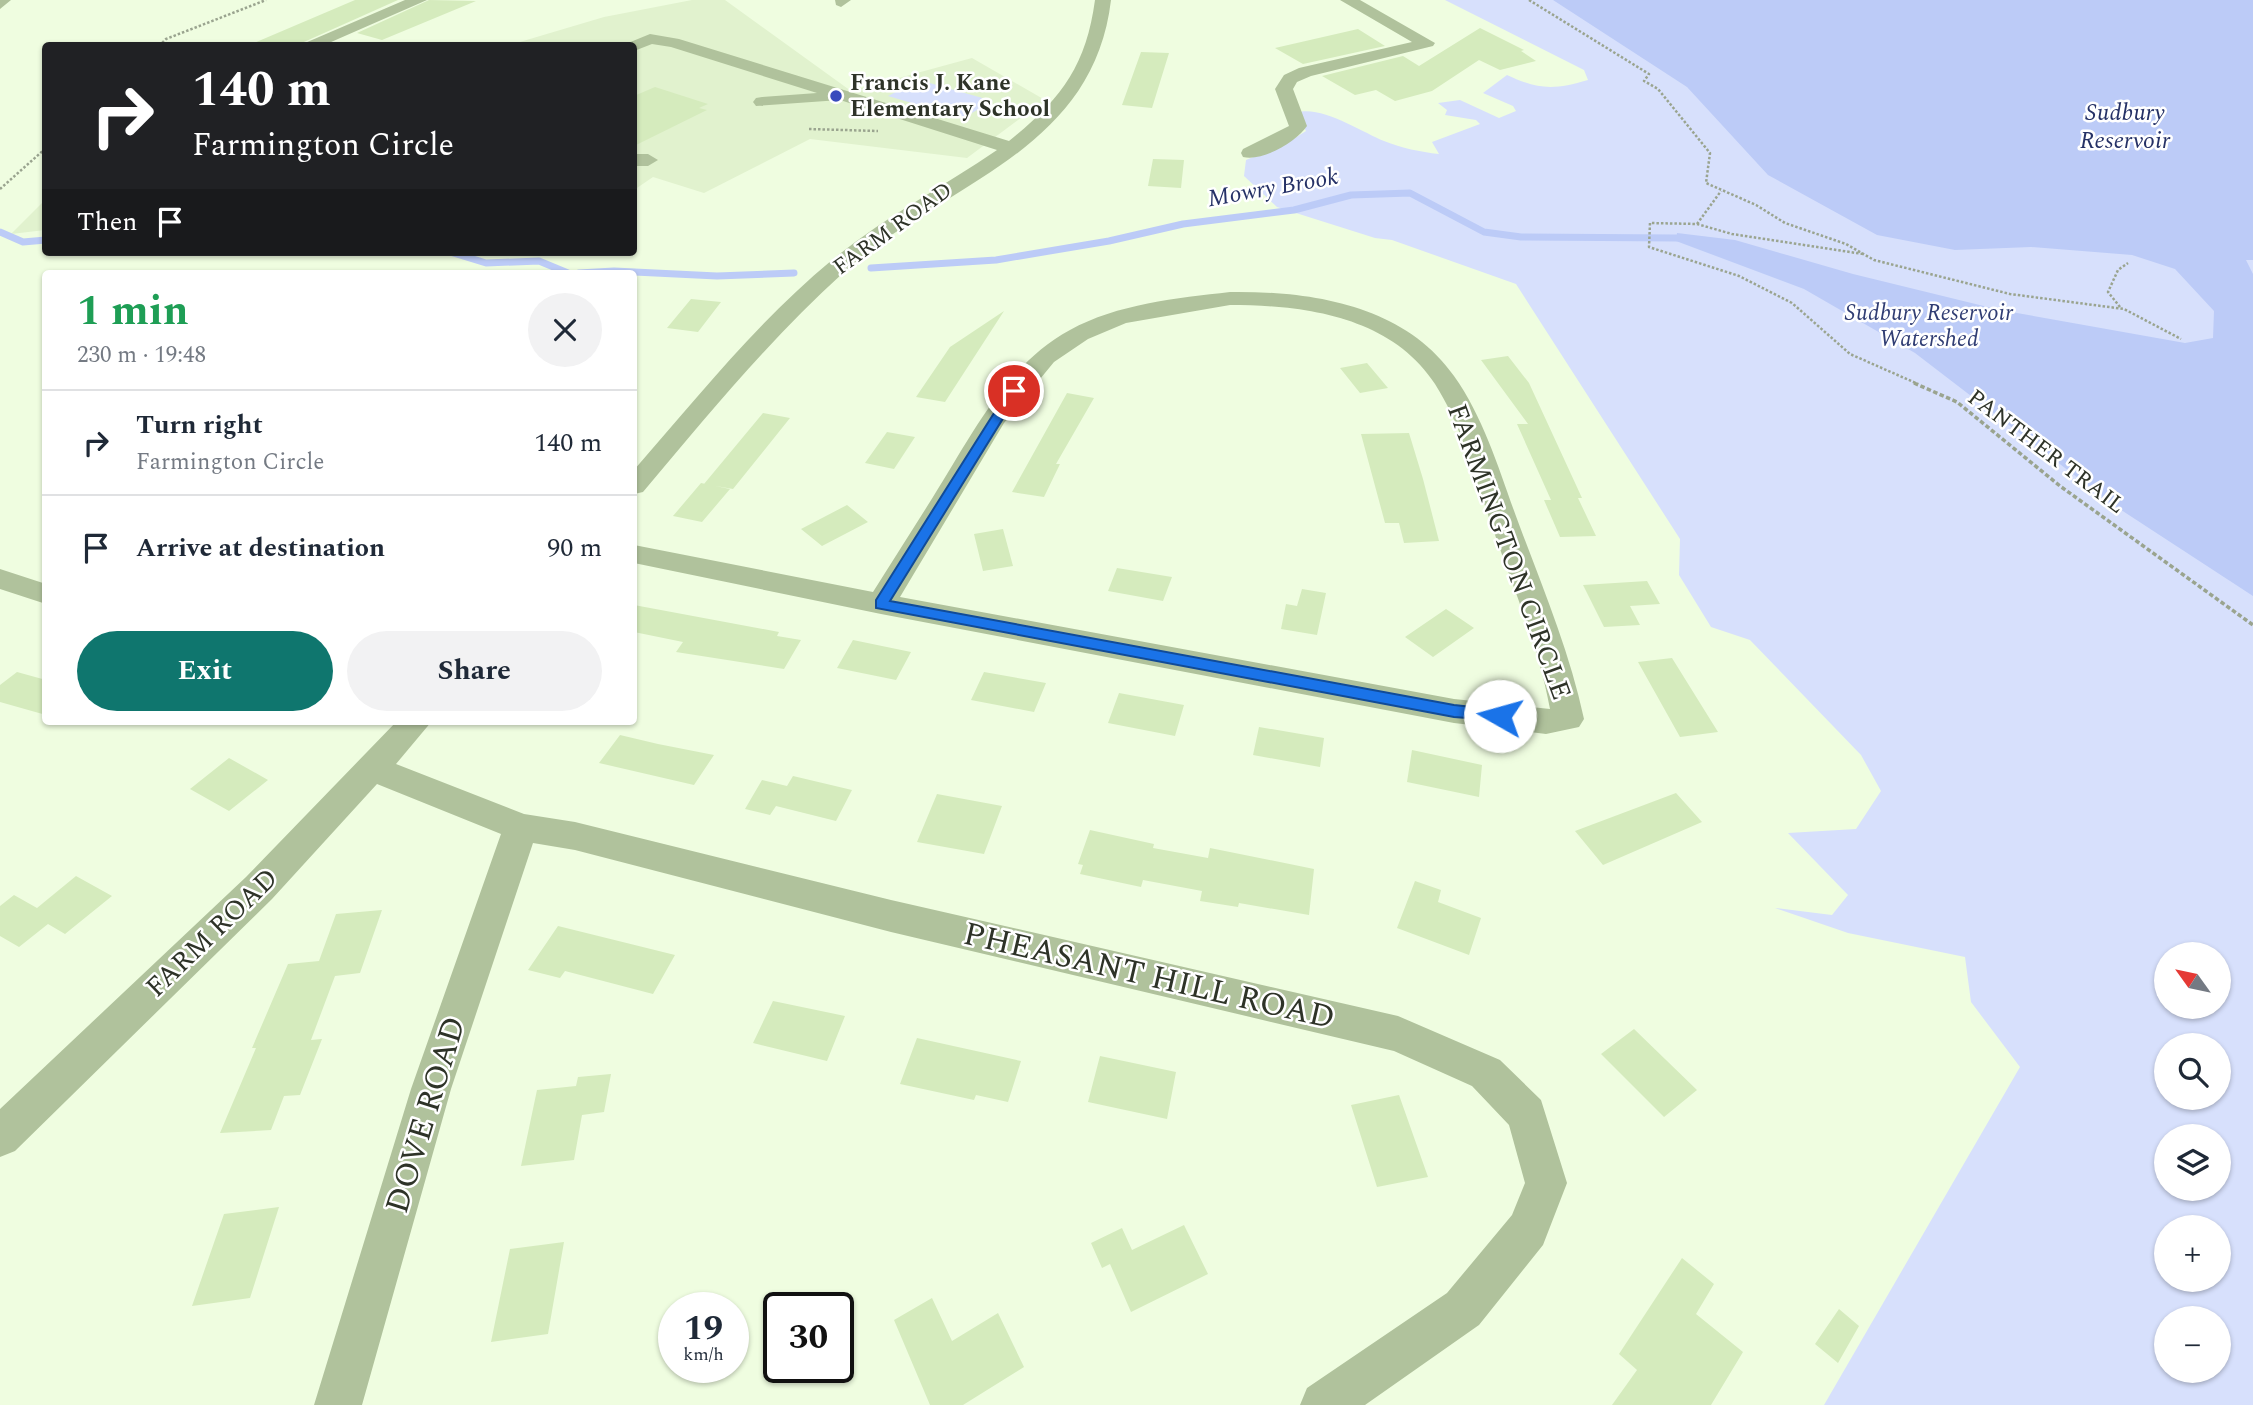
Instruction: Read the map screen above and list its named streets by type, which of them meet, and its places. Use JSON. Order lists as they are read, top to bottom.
{
  "streets": {
    "street": [
      "FARM ROAD",
      "FARMINGTON CIRCLE",
      "PHEASANT HILL ROAD",
      "DOVE ROAD"
    ],
    "path": ["PANTHER TRAIL"]
  },
  "crossings": [
    ["FARM ROAD", "PHEASANT HILL ROAD"],
    ["PHEASANT HILL ROAD", "DOVE ROAD"]
  ],
  "water": ["Sudbury Reservoir", "Mowry Brook"],
  "parks": ["Sudbury Reservoir Watershed"],
  "places": ["Francis J. Kane Elementary School"],
  "north": "top left",
  "page": {
    "turn": ["140 m", "Farmington Circle"],
    "then": "Then",
    "heading": ["1 min", "230 m · 19:48"],
    "list": [
      {
        "name": "Turn right",
        "note": "Farmington Circle",
        "value": "140 m"
      },
      {
        "name": "Arrive at destination",
        "value": "90 m"
      }
    ],
    "buttons": ["Exit", "Share"],
    "map_buttons": ["+", "−"],
    "speed": "19 km/h",
    "limit": "30"
  }
}
